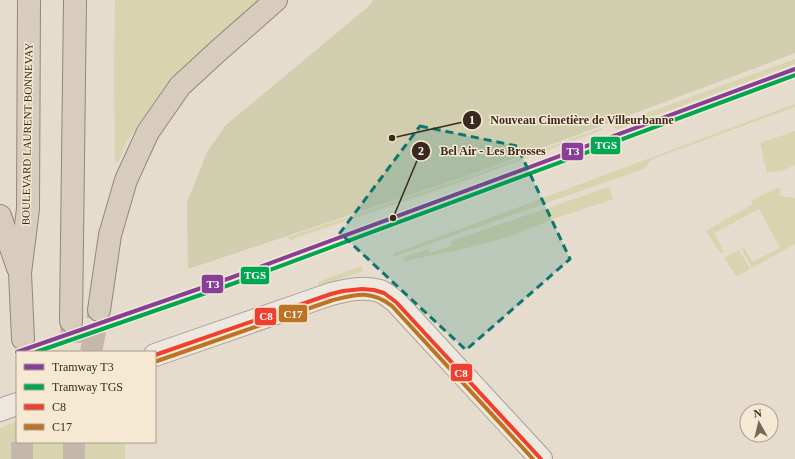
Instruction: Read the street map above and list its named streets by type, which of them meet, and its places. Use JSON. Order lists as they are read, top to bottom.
{
  "streets": {
    "highway": ["BOULEVARD LAURENT BONNEVAY"]
  },
  "places": ["Nouveau Cimetière de Villeurbanne", "Bel Air - Les Brosses"],
  "lines": [
    "tram line T3",
    "tram line TGS",
    "transit line C8",
    "transit line C17"
  ],
  "legend": [
    "Tramway T3",
    "Tramway TGS",
    "C8",
    "C17"
  ],
  "north": "top"
}
